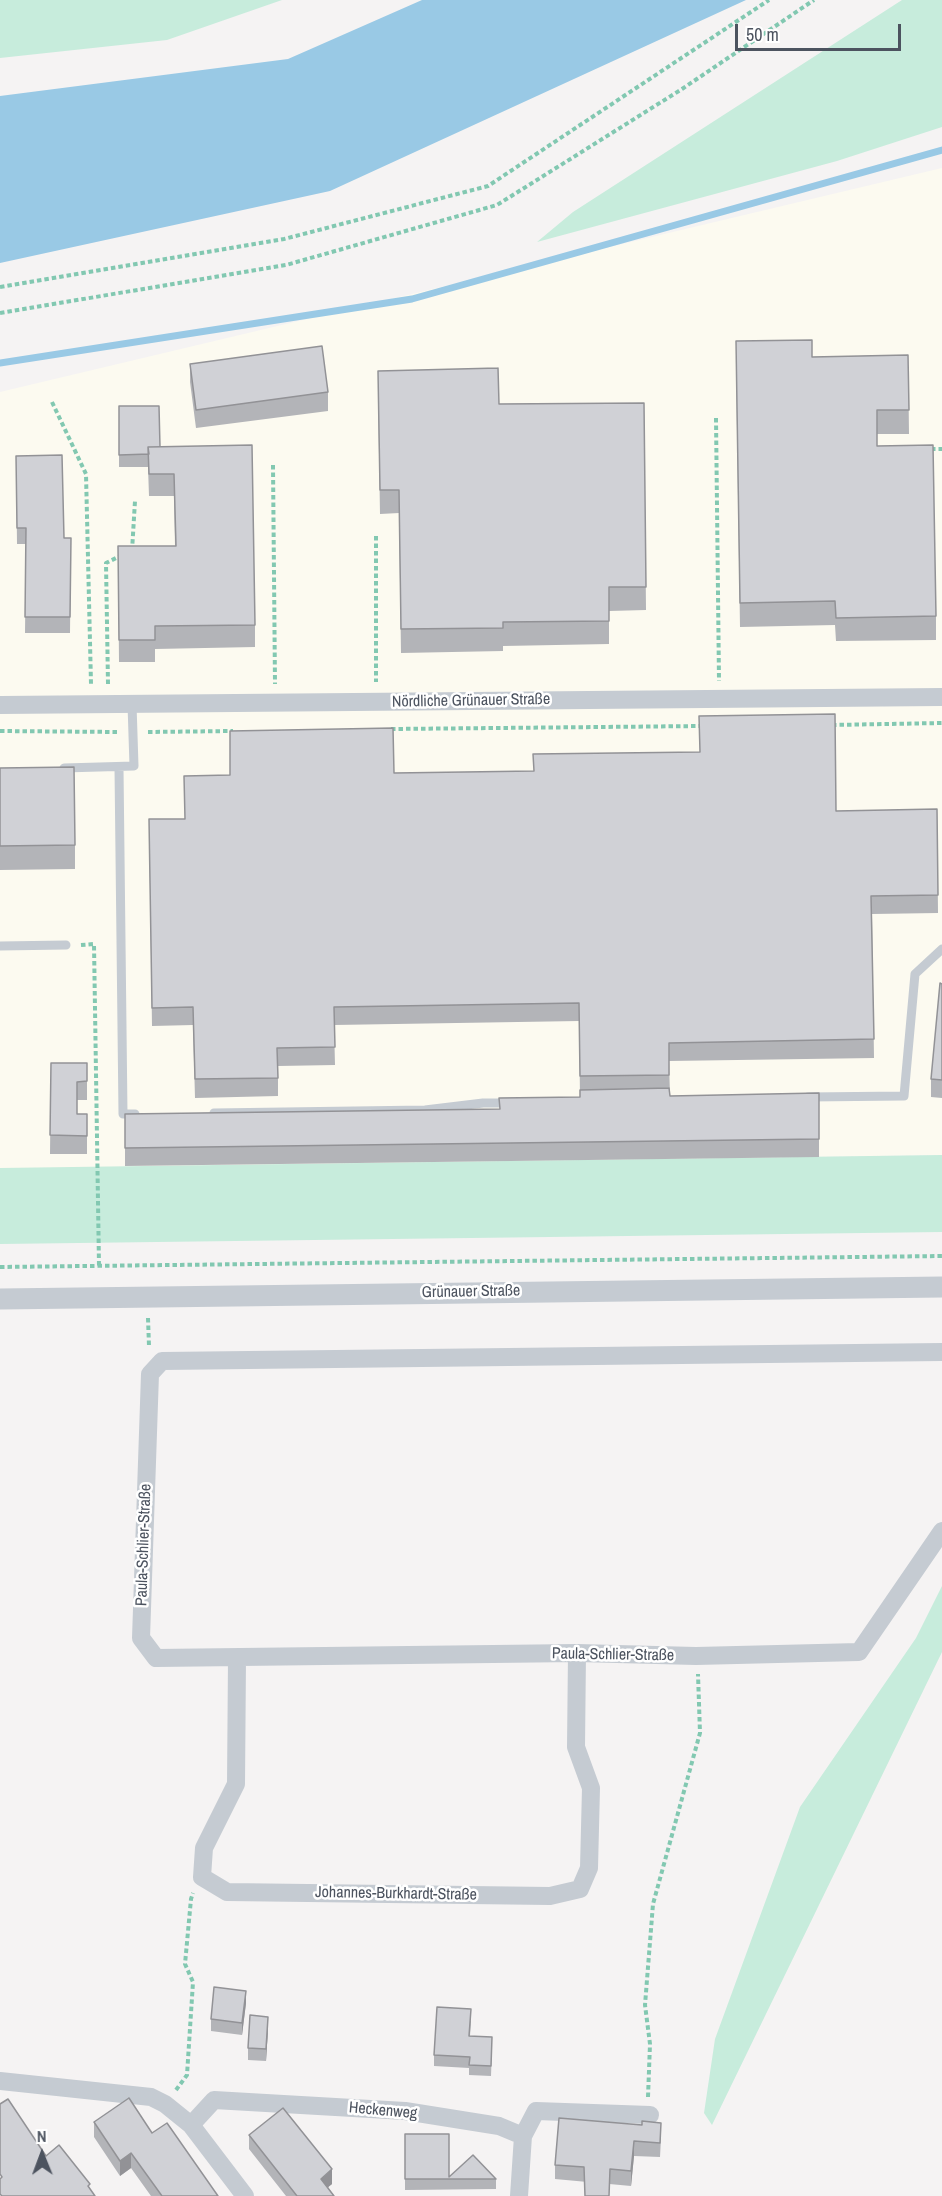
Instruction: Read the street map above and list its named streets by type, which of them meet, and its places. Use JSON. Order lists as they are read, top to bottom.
{
  "streets": {
    "street": [
      "Nördliche Grünauer Straße",
      "Grünauer Straße",
      "Paula-Schlier-Straße",
      "Johannes-Burkhardt-Straße",
      "Heckenweg"
    ]
  },
  "crossings": [
    ["Paula-Schlier-Straße", "Johannes-Burkhardt-Straße"]
  ],
  "scale_bar": "50 m",
  "north": "top"
}
